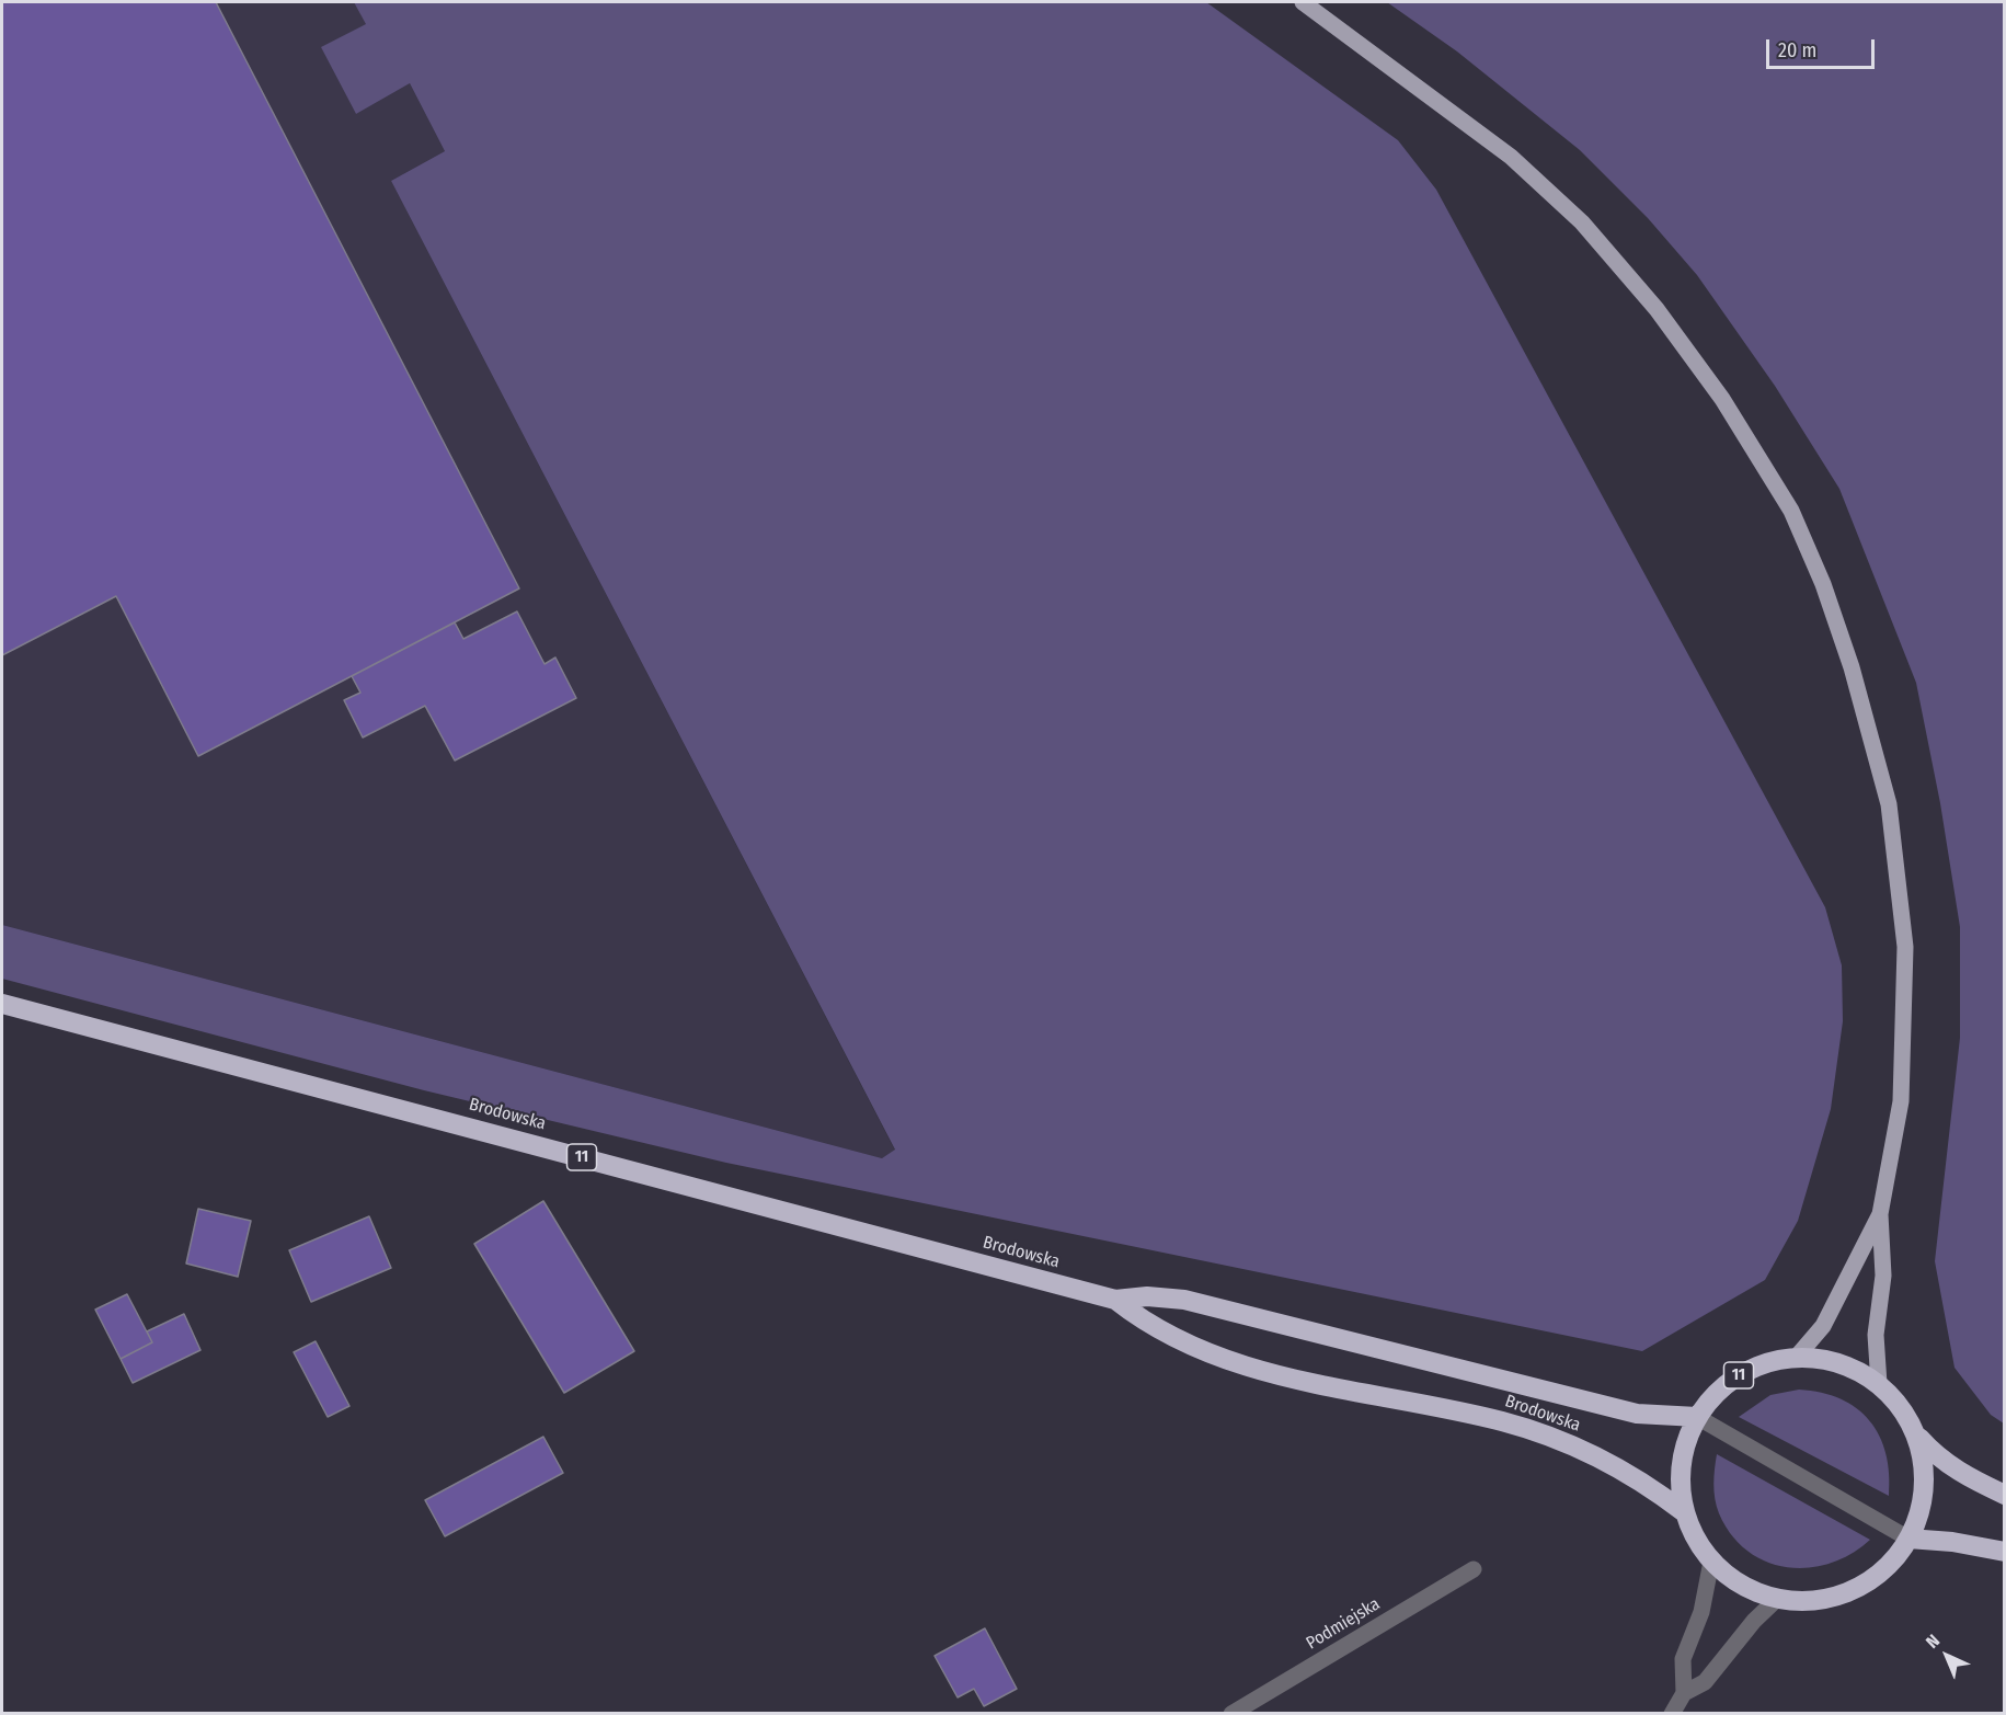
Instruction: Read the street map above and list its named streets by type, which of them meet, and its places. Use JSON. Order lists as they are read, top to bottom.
{
  "streets": {
    "highway": ["Brodowska", "11"],
    "street": ["Podmiejska"]
  },
  "crossings": [
    ["Brodowska", "11"]
  ],
  "scale_bar": "20 m",
  "north": "top left"
}
